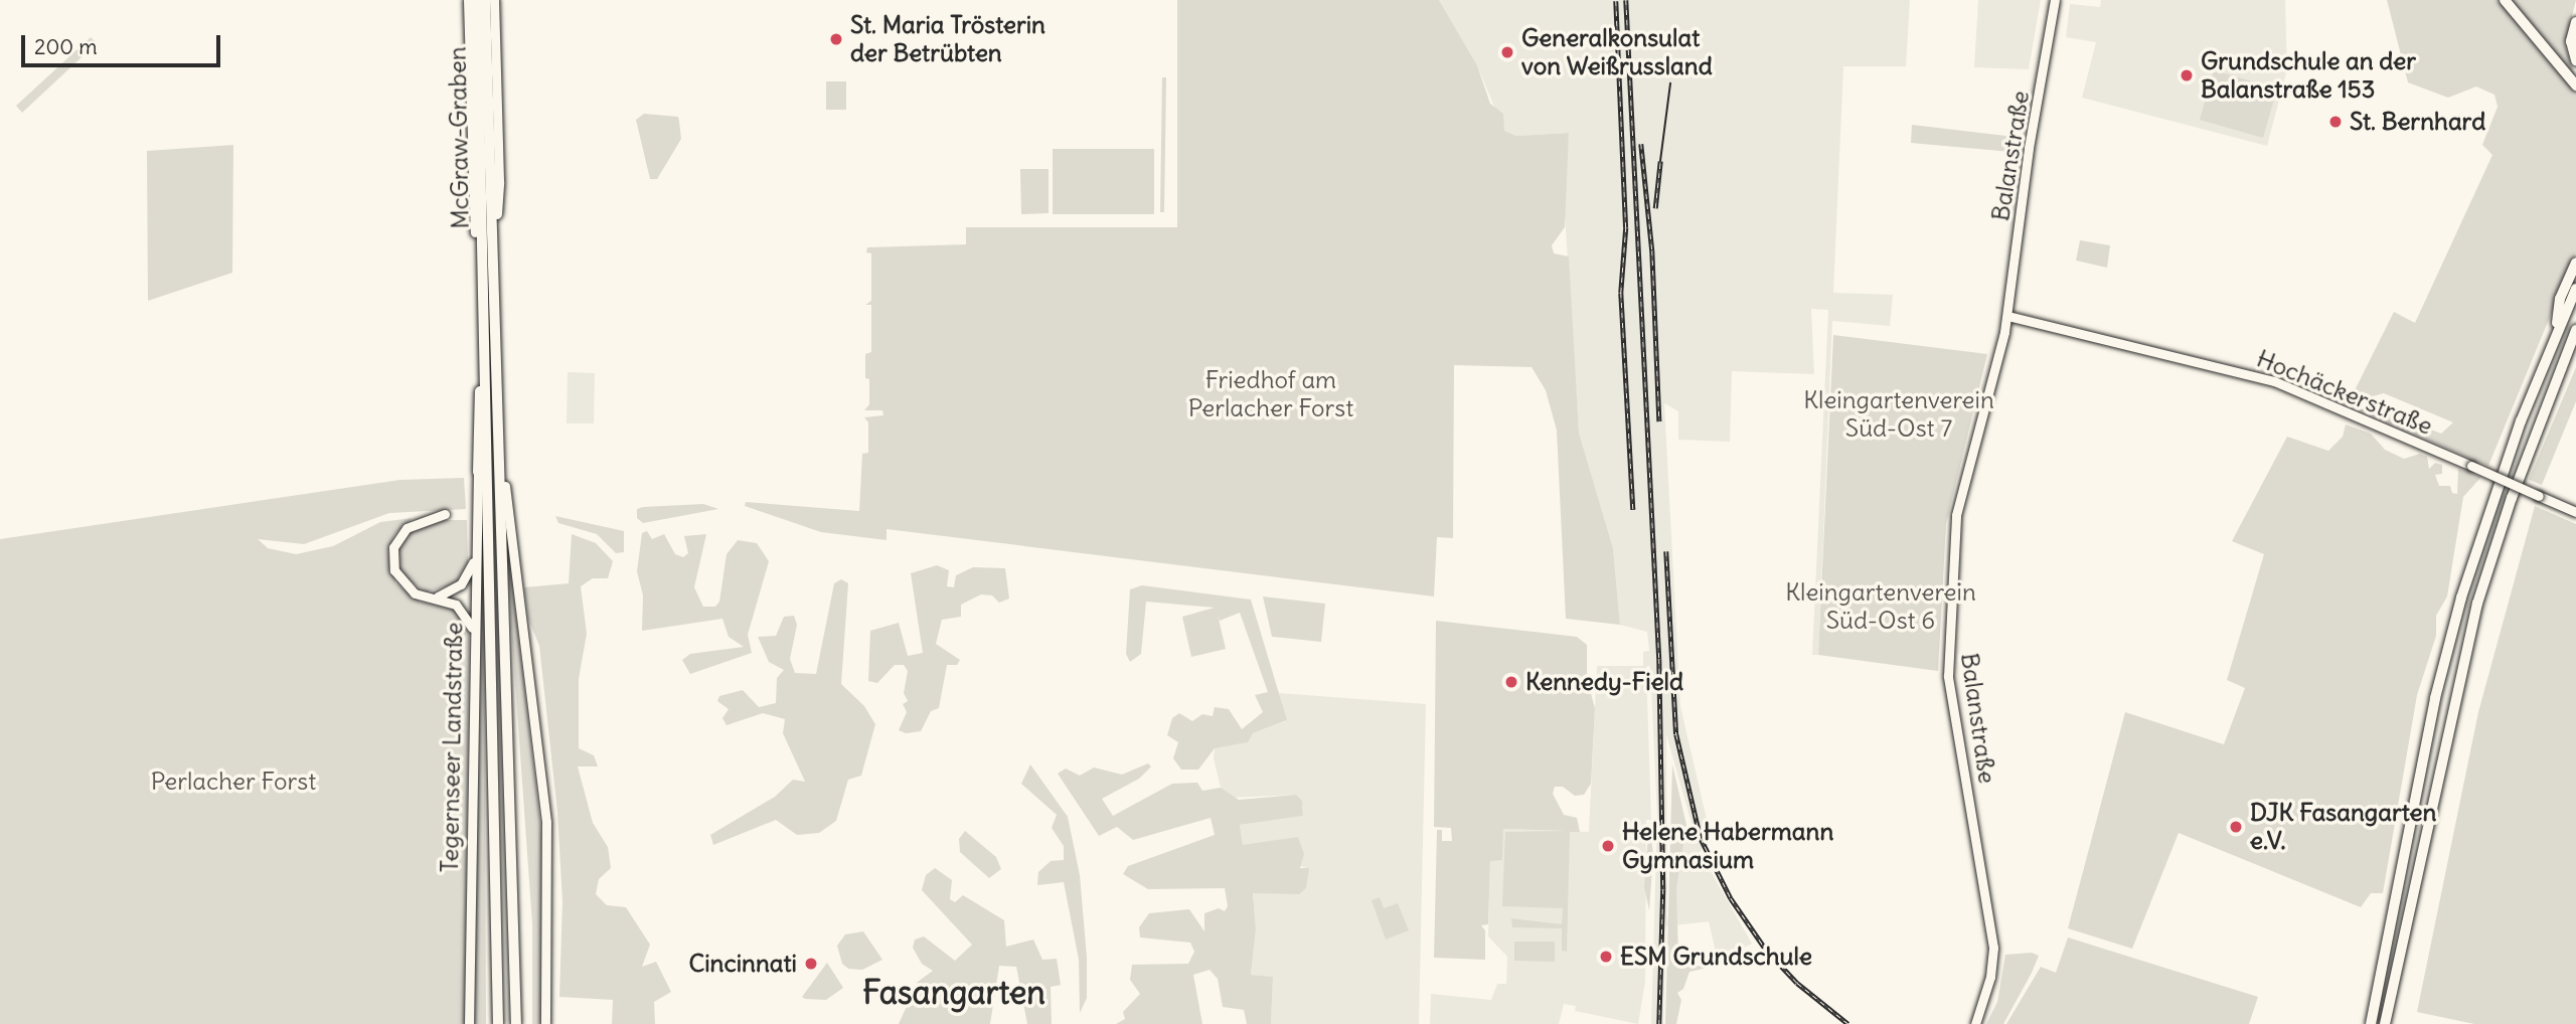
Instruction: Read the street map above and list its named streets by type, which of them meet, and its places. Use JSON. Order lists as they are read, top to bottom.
{
  "streets": {
    "highway": ["McGraw-Graben"],
    "main road": ["Balanstraße", "Hochäckerstraße", "Tegernseer Landstraße"]
  },
  "crossings": [
    ["Balanstraße", "Hochäckerstraße"]
  ],
  "districts": ["Fasangarten"],
  "parks": [
    "Friedhof am Perlacher Forst",
    "Kleingartenverein Süd-Ost 7",
    "Kleingartenverein Süd-Ost 6",
    "Perlacher Forst"
  ],
  "places": [
    "St. Maria Trösterin der Betrübten",
    "Generalkonsulat von Weißrussland",
    "Grundschule an der Balanstraße 153",
    "St. Bernhard",
    "Kennedy-Field",
    "DJK Fasangarten e.V.",
    "Helene Habermann Gymnasium",
    "ESM Grundschule",
    "Cincinnati"
  ],
  "scale_bar": "200 m"
}
